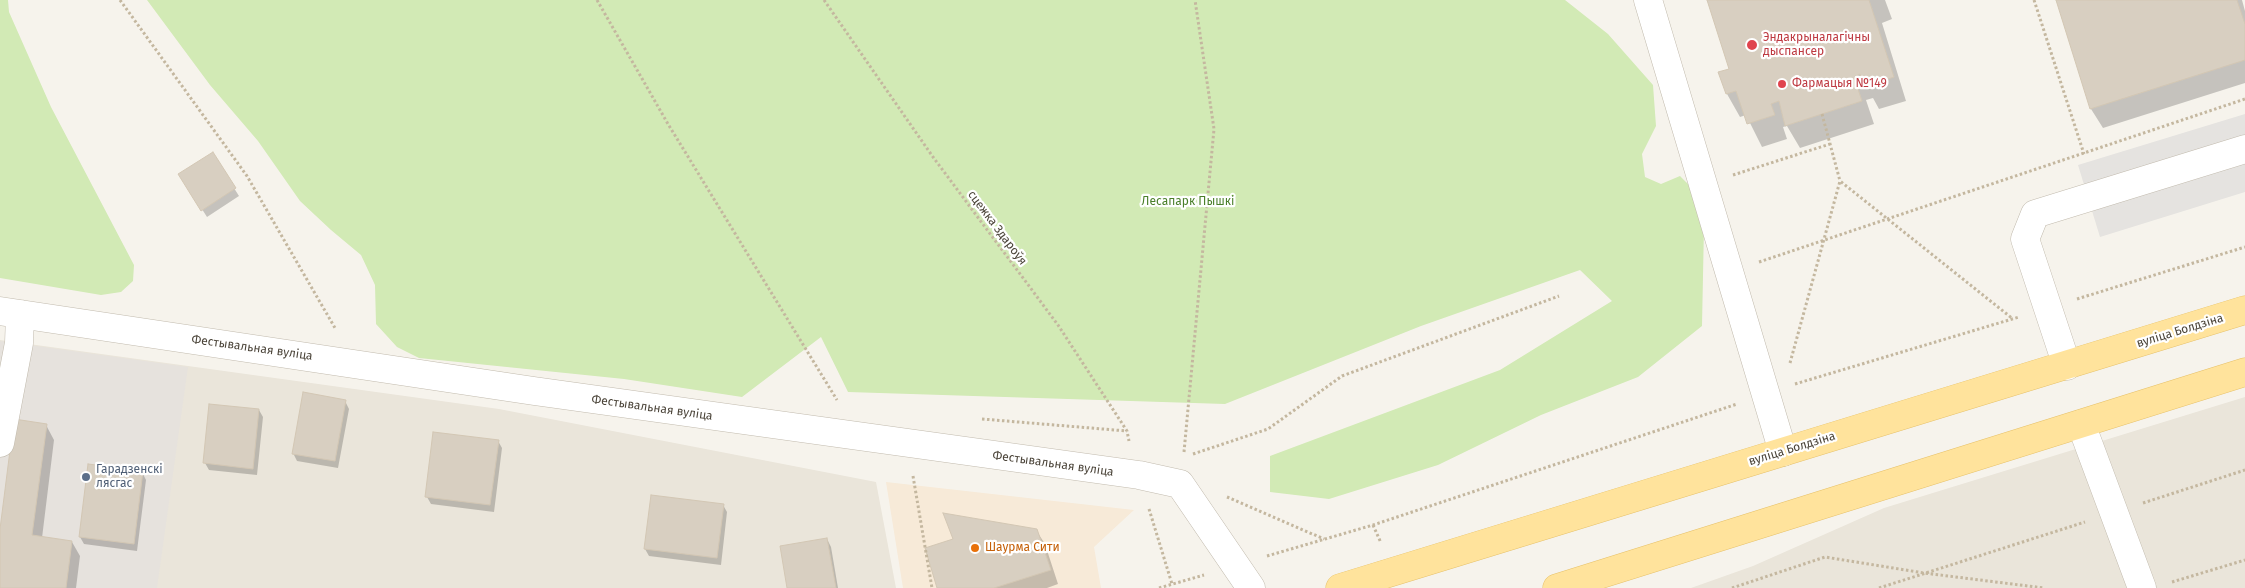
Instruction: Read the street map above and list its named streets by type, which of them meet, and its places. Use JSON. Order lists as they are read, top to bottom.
{
  "streets": {
    "main road": ["вуліца Болдзіна"],
    "street": ["Фестывальная вуліца"],
    "path": ["сцежка Здароўя"]
  },
  "crossings": [
    ["сцежка Здароўя", "Фестывальная вуліца"]
  ],
  "parks": ["Лесапарк Пышкі"],
  "places": [
    "Эндакрыналагічны дыспансер",
    "Фармацыя №149",
    "Гарадзенскі лясгас",
    "Шаурма Сити"
  ]
}
